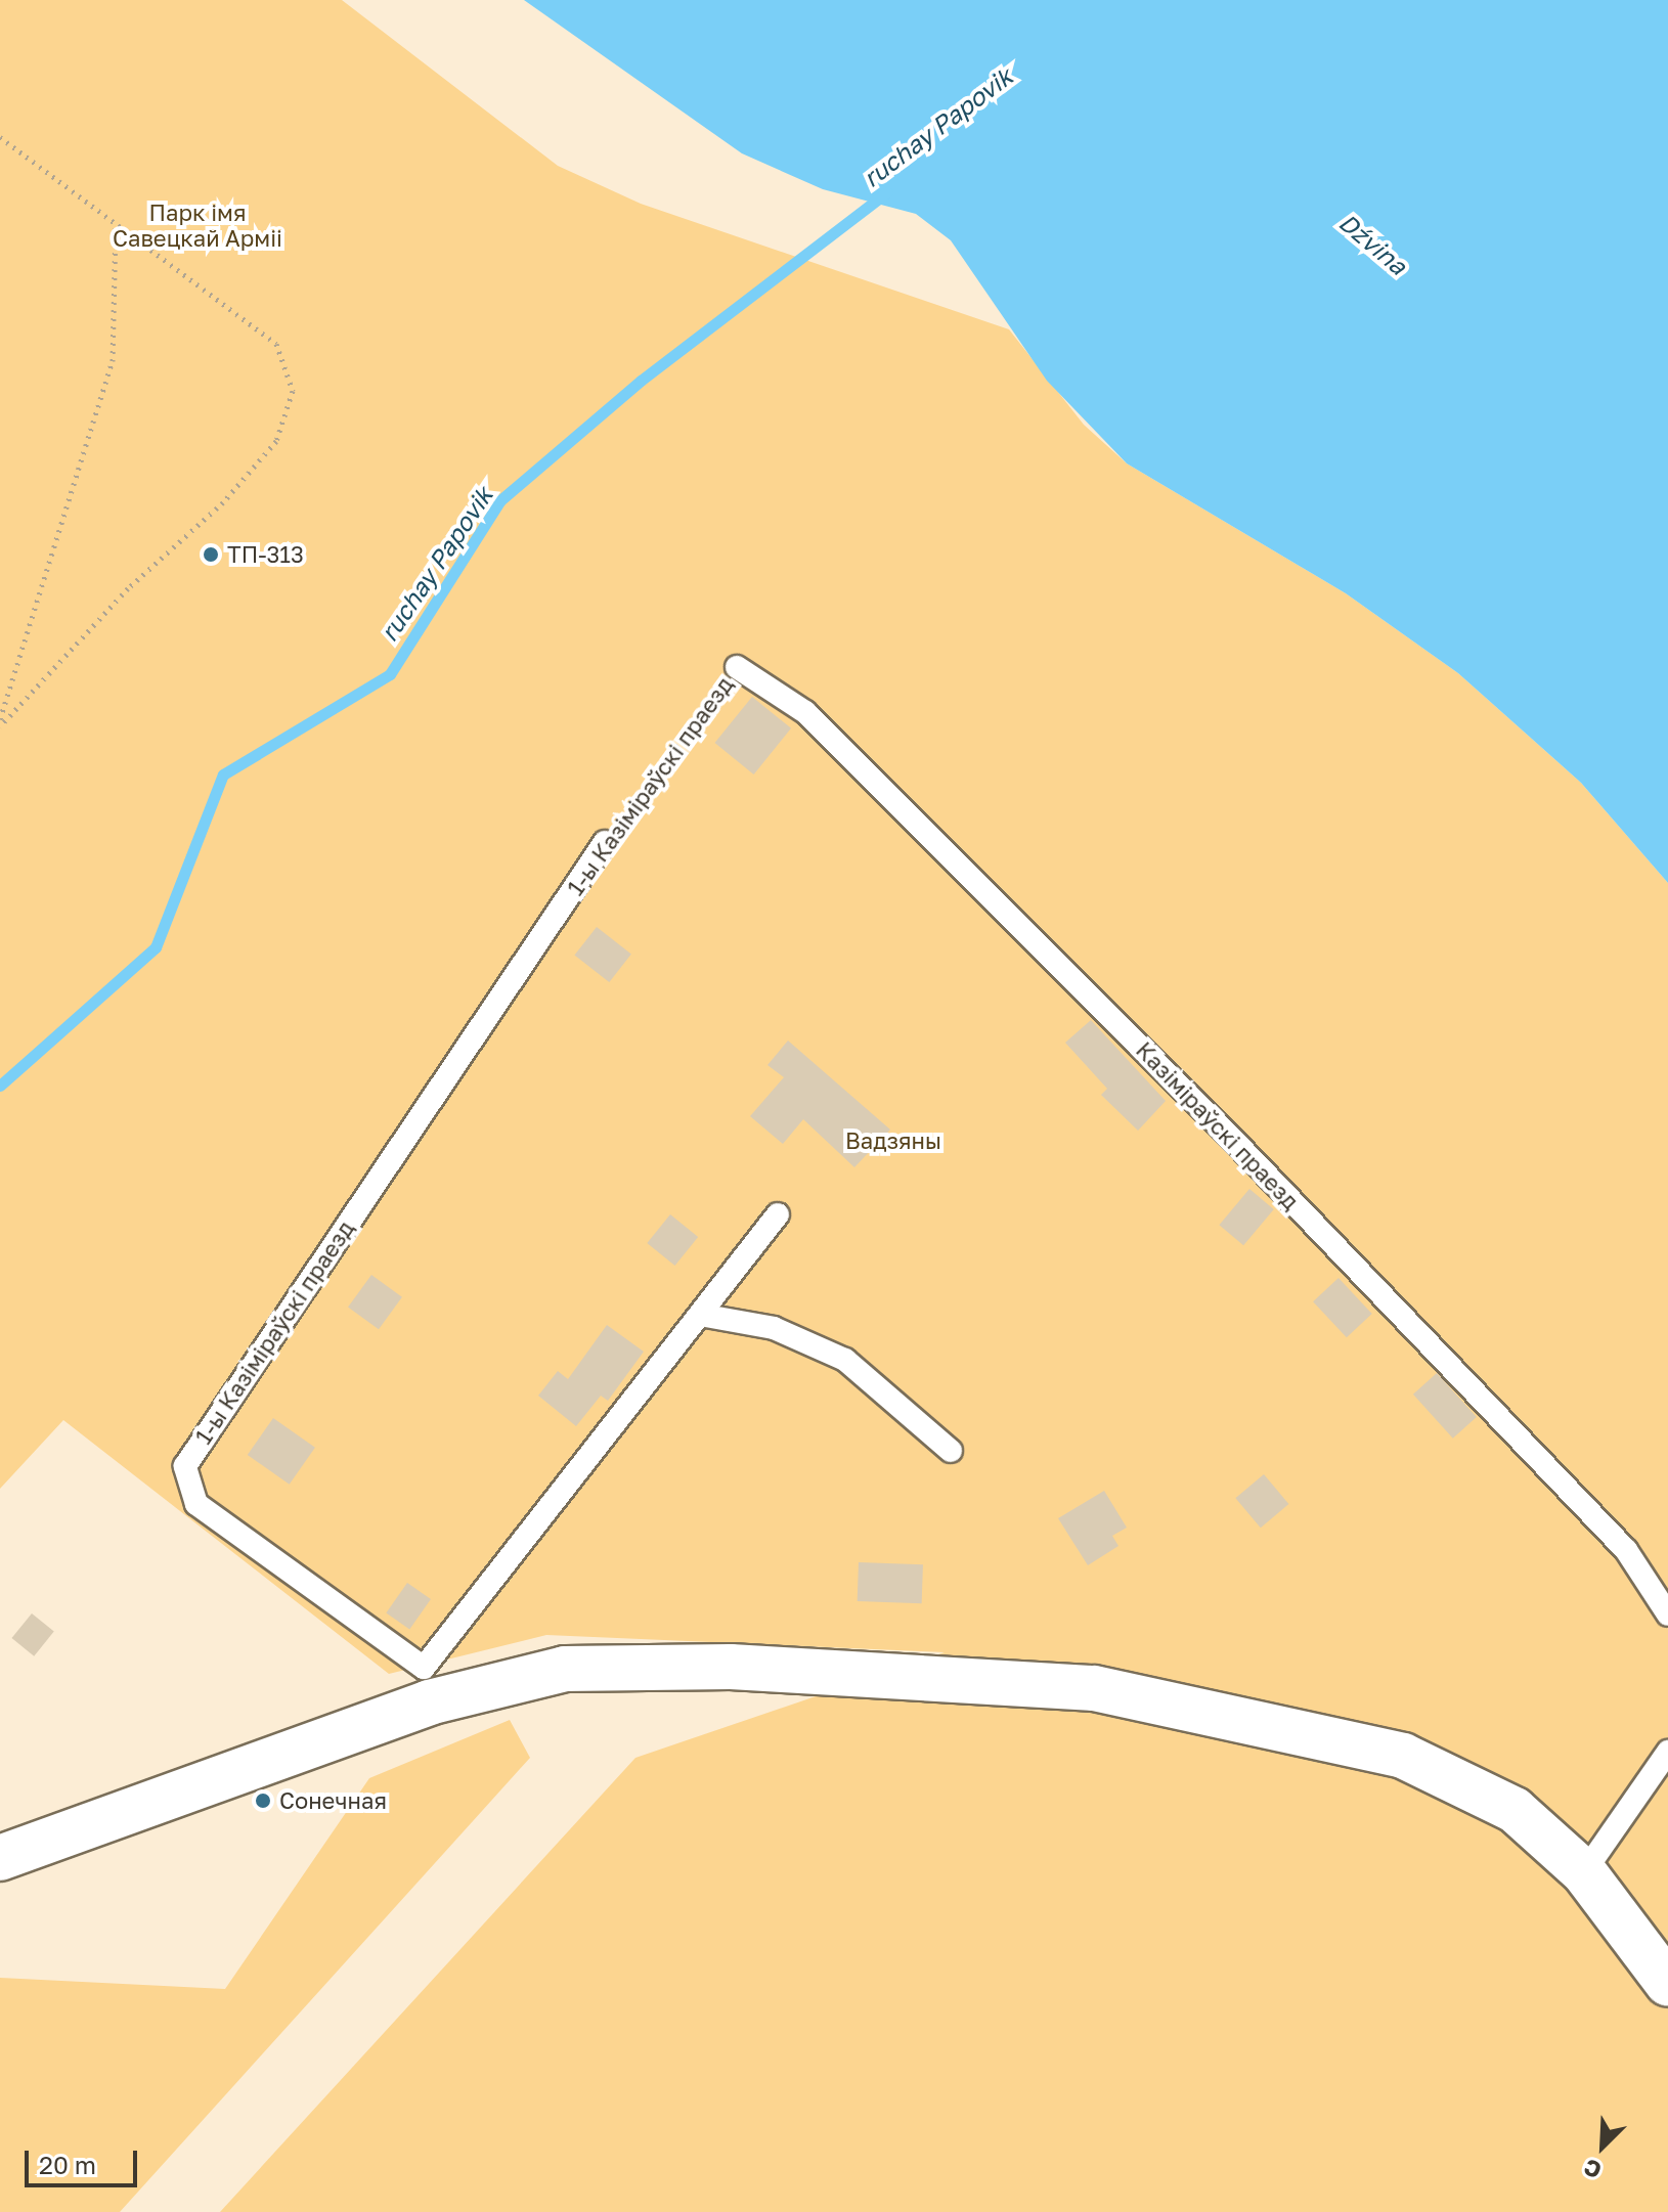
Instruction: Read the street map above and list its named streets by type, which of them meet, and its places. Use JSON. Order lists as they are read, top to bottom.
{
  "streets": {
    "lane": ["1-ы Казіміраўскі праезд", "Казіміраўскі праезд"]
  },
  "crossings": [
    ["1-ы Казіміраўскі праезд", "Казіміраўскі праезд"]
  ],
  "water": ["ruchay Papovik", "Dźvina"],
  "parks": ["Парк імя Савецкай Арміі", "Вадзяны"],
  "places": ["ТП-313", "Сонечная"],
  "scale_bar": "20 m",
  "north": "bottom left"
}
